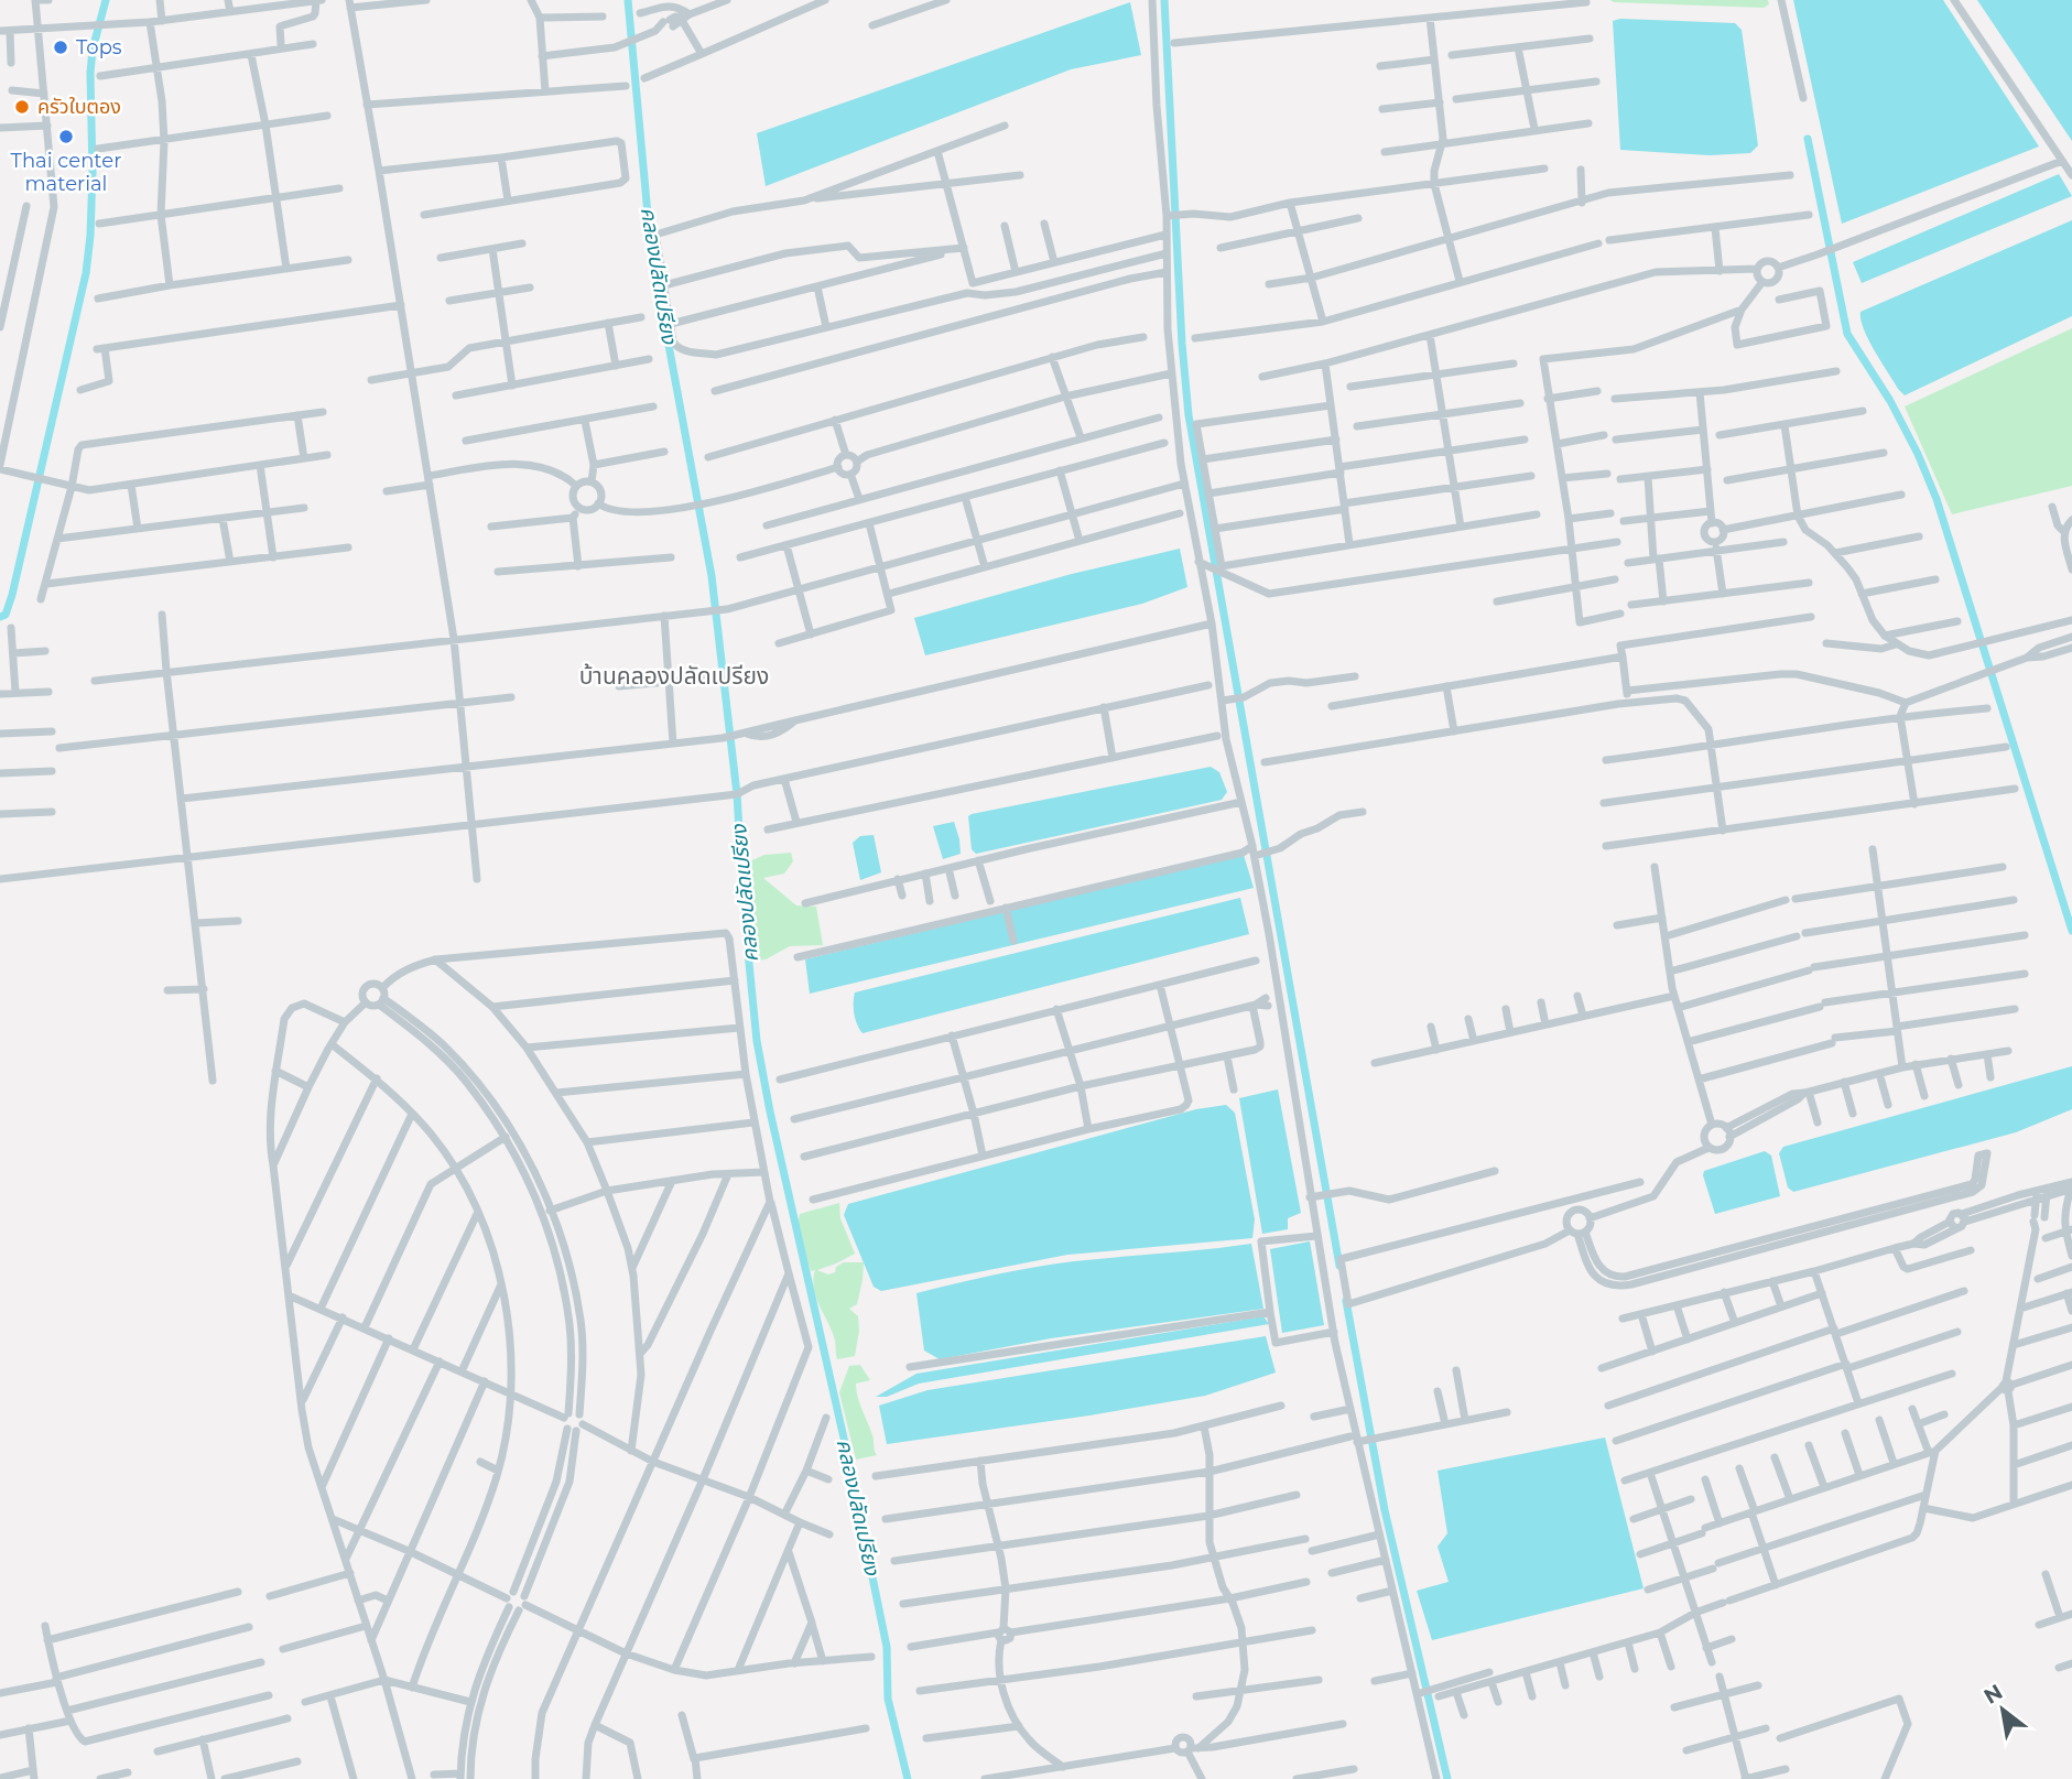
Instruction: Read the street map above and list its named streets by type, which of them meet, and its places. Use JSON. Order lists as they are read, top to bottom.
{
  "districts": ["บ้านคลองปลัดเปรียง"],
  "water": ["คลองปลัดเปรียง"],
  "places": ["Tops", "ครัวใบตอง", "Thai center material"],
  "north": "top left"
}
